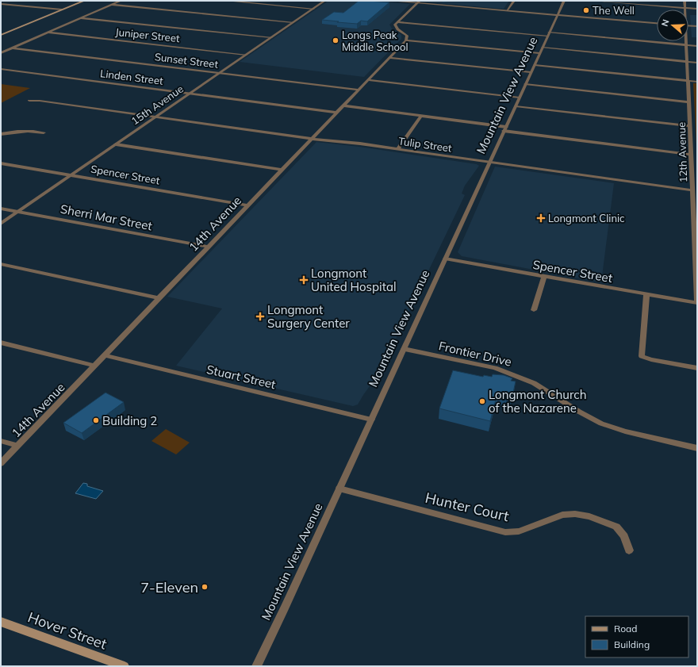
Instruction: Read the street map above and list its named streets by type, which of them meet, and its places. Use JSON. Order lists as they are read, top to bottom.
{
  "streets": {
    "main road": ["Hover Street"],
    "street": [
      "Juniper Street",
      "Sunset Street",
      "Linden Street",
      "Mountain View Avenue",
      "15th Avenue",
      "Tulip Street",
      "12th Avenue",
      "Spencer Street",
      "Sherri Mar Street",
      "14th Avenue",
      "Frontier Drive",
      "Stuart Street",
      "Hunter Court"
    ]
  },
  "crossings": [
    ["Juniper Street", "15th Avenue"],
    ["Sunset Street", "15th Avenue"],
    ["Sunset Street", "14th Avenue"],
    ["Linden Street", "15th Avenue"],
    ["Linden Street", "14th Avenue"],
    ["Mountain View Avenue", "Tulip Street"],
    ["Mountain View Avenue", "Spencer Street"],
    ["Mountain View Avenue", "Frontier Drive"],
    ["Mountain View Avenue", "Stuart Street"],
    ["Mountain View Avenue", "Hunter Court"],
    ["15th Avenue", "Tulip Street"],
    ["15th Avenue", "Spencer Street"],
    ["15th Avenue", "Sherri Mar Street"],
    ["Tulip Street", "12th Avenue"],
    ["Tulip Street", "14th Avenue"],
    ["12th Avenue", "Spencer Street"],
    ["Spencer Street", "14th Avenue"],
    ["Sherri Mar Street", "14th Avenue"],
    ["14th Avenue", "Stuart Street"]
  ],
  "places": {
    "other": [
      "The Well",
      "Longs Peak Middle School",
      "Longmont Church of the Nazarene",
      "Building 2",
      "7-Eleven"
    ],
    "health": ["Longmont Clinic", "Longmont United Hospital", "Longmont Surgery Center"]
  },
  "legend": ["Road", "Building"],
  "north": "left"
}
